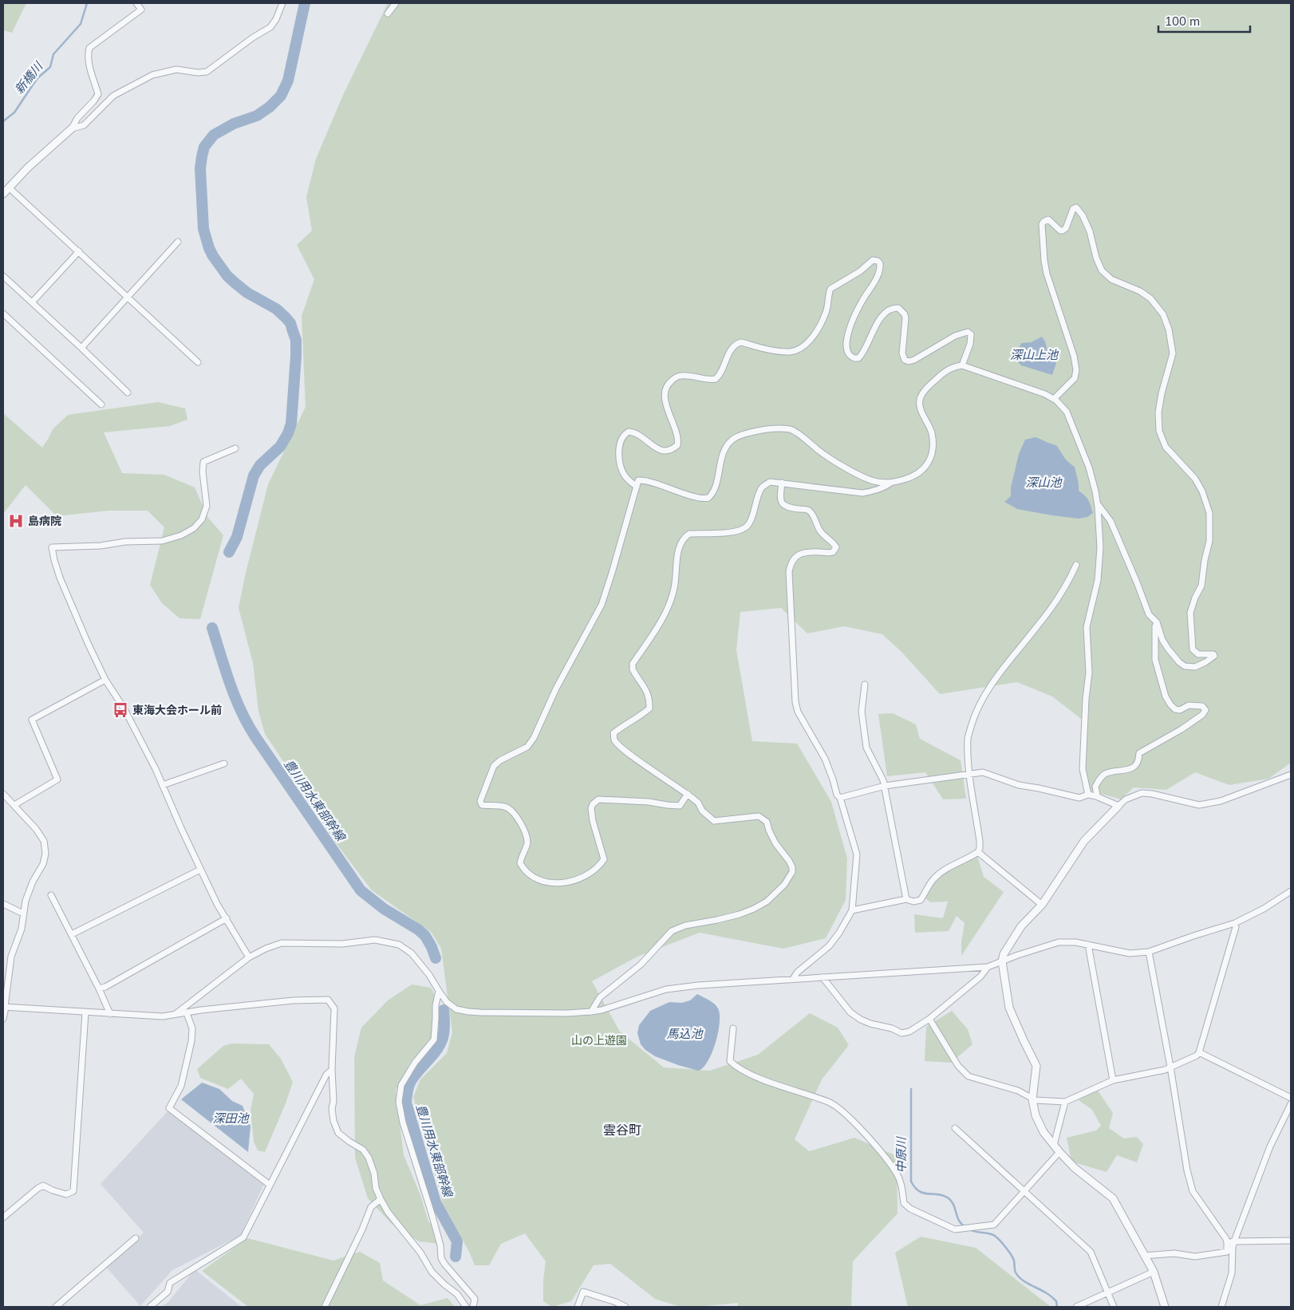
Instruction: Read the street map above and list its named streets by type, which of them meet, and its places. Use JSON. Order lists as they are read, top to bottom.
{
  "districts": ["雲谷町"],
  "water": [
    "新橋川",
    "深山上池",
    "深山池",
    "豊川用水東部幹線",
    "馬込池",
    "深田池",
    "中原川"
  ],
  "parks": ["山の上遊園"],
  "places": {
    "hospital": ["島病院"],
    "bus stop": ["東海大会ホール前"]
  },
  "scale_bar": "100 m"
}
